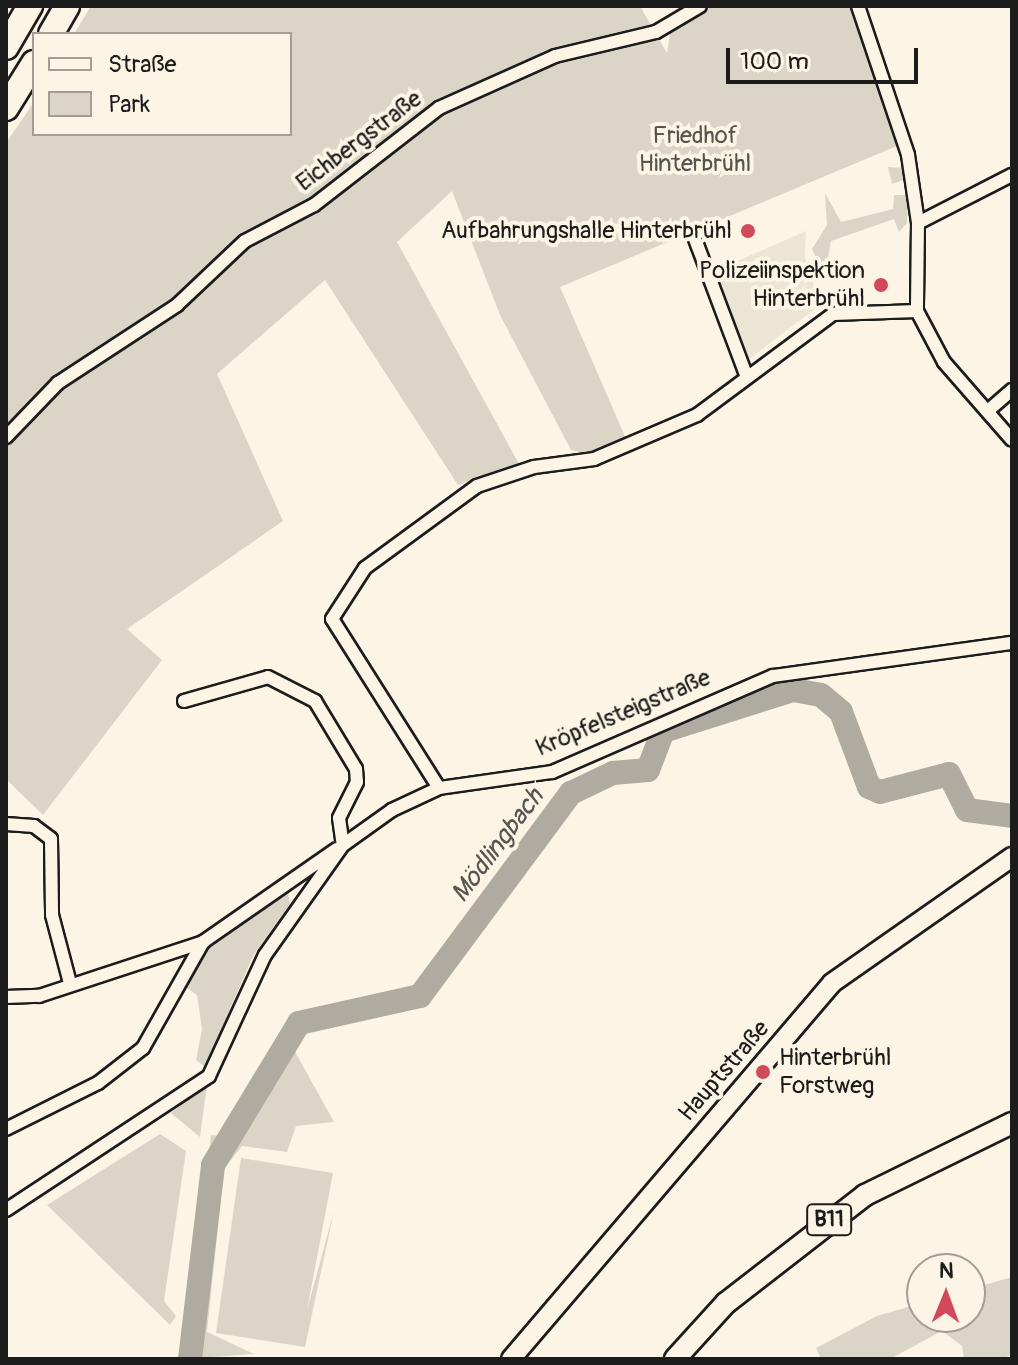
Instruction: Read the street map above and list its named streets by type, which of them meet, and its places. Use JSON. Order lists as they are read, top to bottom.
{
  "streets": {
    "main road": ["Hauptstraße", "B11"],
    "street": ["Eichbergstraße", "Kröpfelsteigstraße"]
  },
  "water": ["Mödlingbach"],
  "parks": ["Friedhof Hinterbrühl"],
  "places": ["Aufbahrungshalle Hinterbrühl", "Polizeiinspektion Hinterbrühl", "Hinterbrühl Forstweg"],
  "legend": ["Straße", "Park"],
  "scale_bar": "100 m",
  "north": "top"
}
